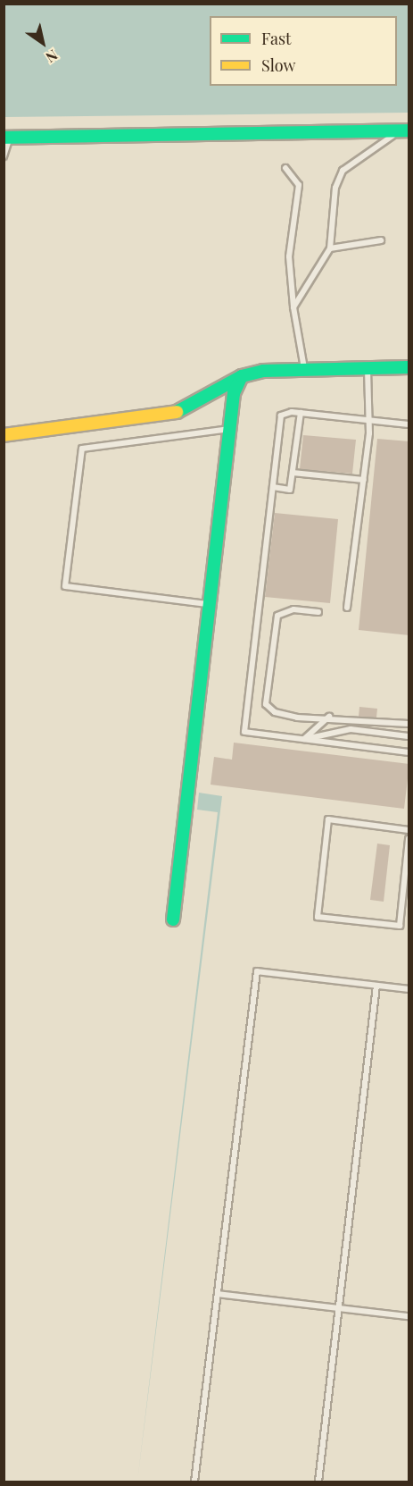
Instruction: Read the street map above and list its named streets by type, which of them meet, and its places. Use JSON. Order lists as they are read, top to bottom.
{
  "legend": ["Fast", "Slow"],
  "north": "bottom right"
}
